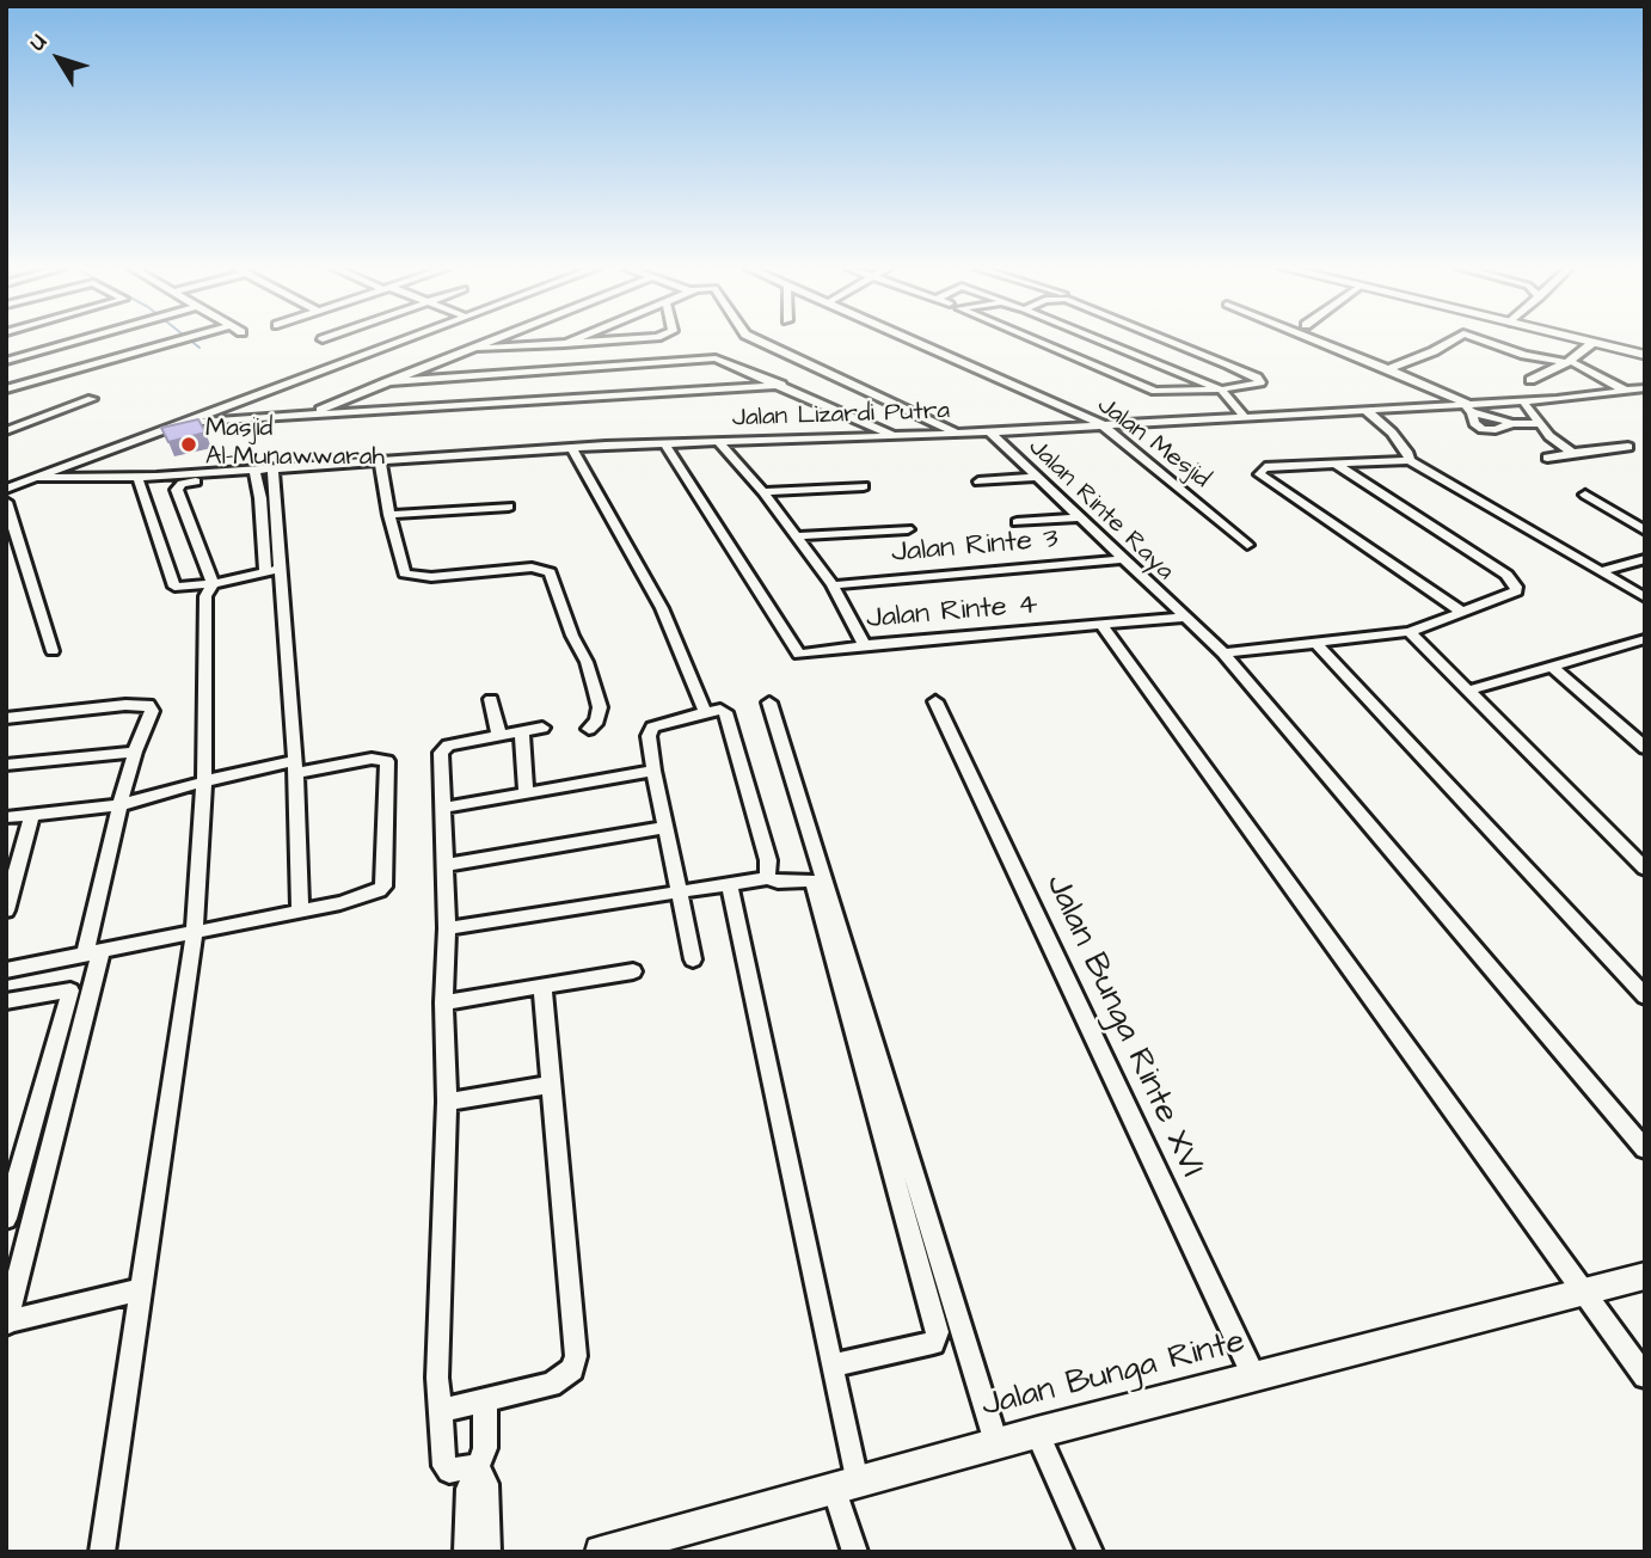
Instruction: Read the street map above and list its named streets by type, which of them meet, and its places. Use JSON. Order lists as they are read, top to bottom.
{
  "streets": {
    "street": [
      "Jalan Lizardi Putra",
      "Jalan Mesjid",
      "Jalan Rinte Raya",
      "Jalan Rinte 3",
      "Jalan Rinte 4",
      "Jalan Bunga Rinte XVI",
      "Jalan Bunga Rinte"
    ]
  },
  "crossings": [
    ["Jalan Lizardi Putra", "Jalan Mesjid"],
    ["Jalan Lizardi Putra", "Jalan Rinte Raya"],
    ["Jalan Lizardi Putra", "Jalan Rinte 4"],
    ["Jalan Rinte Raya", "Jalan Rinte 3"],
    ["Jalan Rinte Raya", "Jalan Rinte 4"],
    ["Jalan Bunga Rinte XVI", "Jalan Bunga Rinte"]
  ],
  "places": ["Masjid Al-Munawwarah"],
  "north": "top left"
}
